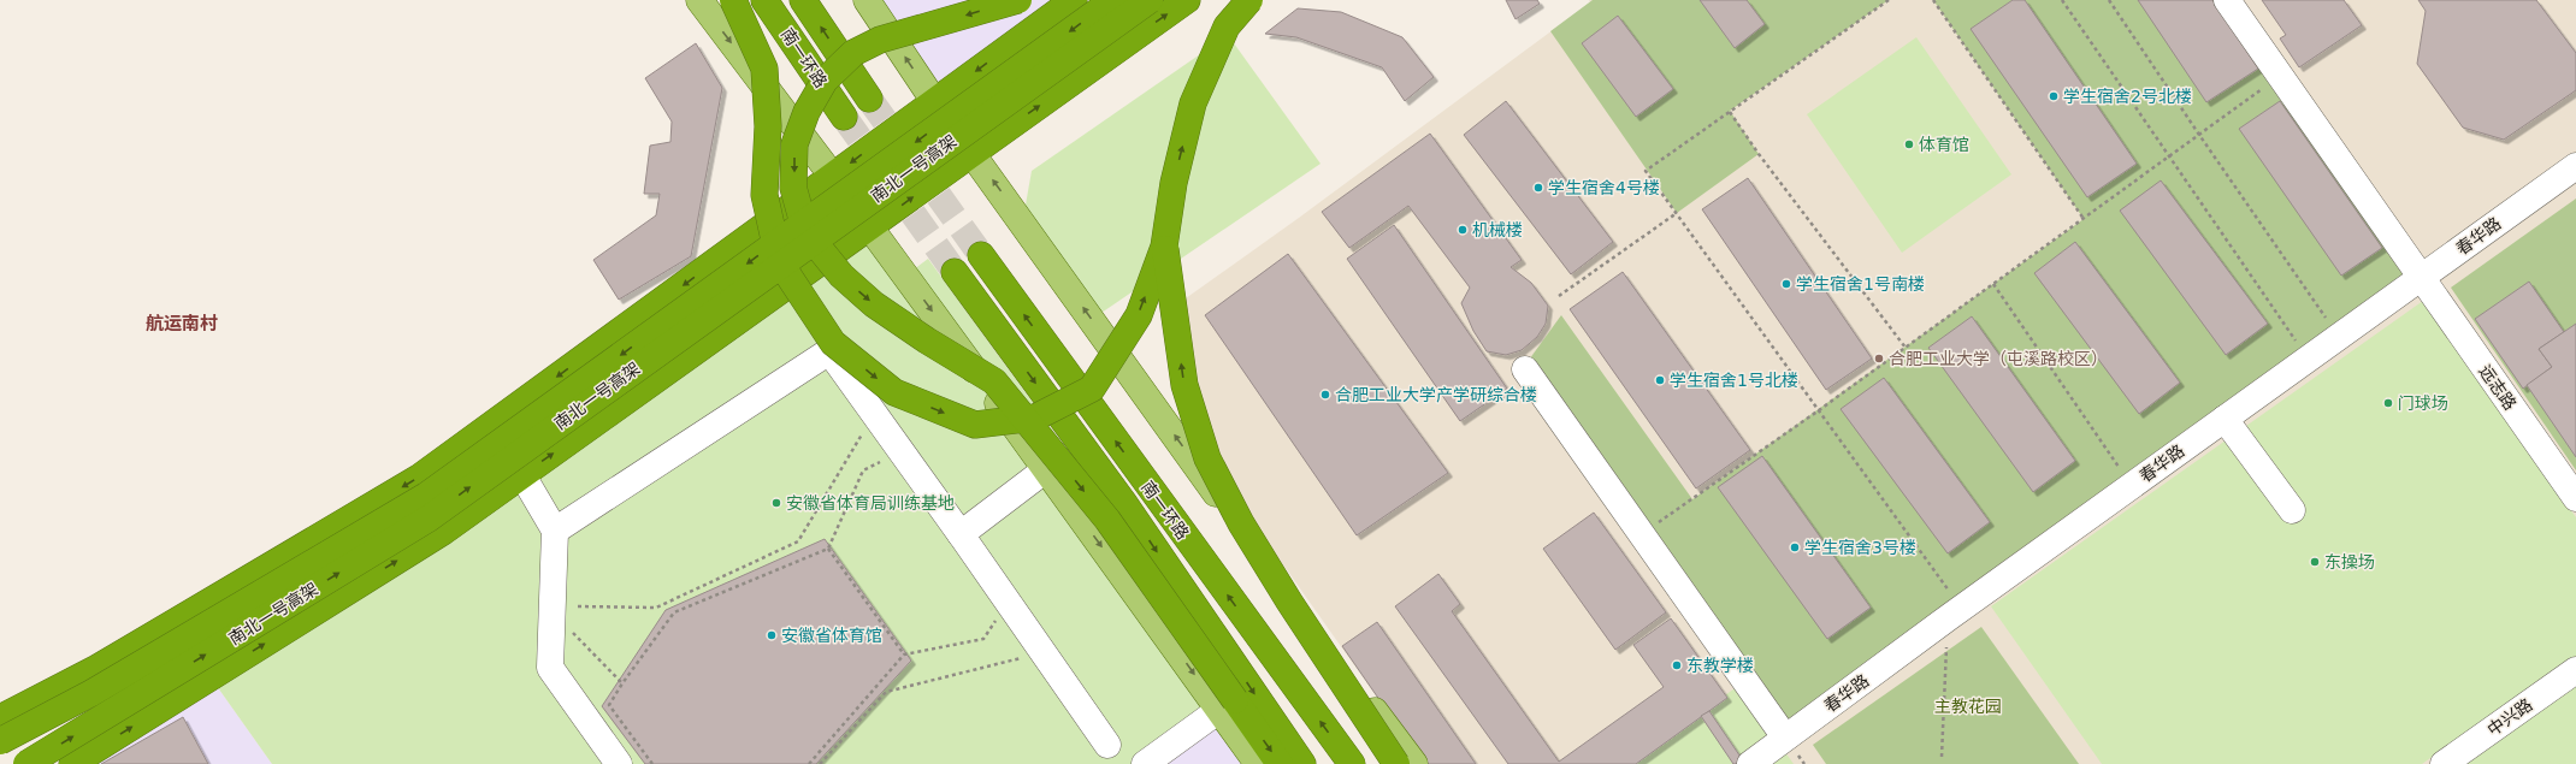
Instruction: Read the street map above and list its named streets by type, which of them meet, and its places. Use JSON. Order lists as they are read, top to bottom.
{
  "streets": {
    "highway": ["南一环路", "南北一号高架"],
    "street": ["春华路", "远志路", "中兴路"]
  },
  "crossings": [
    ["春华路", "远志路"]
  ],
  "districts": ["航运南村"],
  "parks": ["主教花园"],
  "places": [
    "学生宿舍2号北楼",
    "体育馆",
    "学生宿舍4号楼",
    "机械楼",
    "学生宿舍1号南楼",
    "合肥工业大学（屯溪路校区）",
    "学生宿舍1号北楼",
    "合肥工业大学产学研综合楼",
    "门球场",
    "安徽省体育局训练基地",
    "学生宿舍3号楼",
    "东操场",
    "安徽省体育馆",
    "东教学楼"
  ]
}
